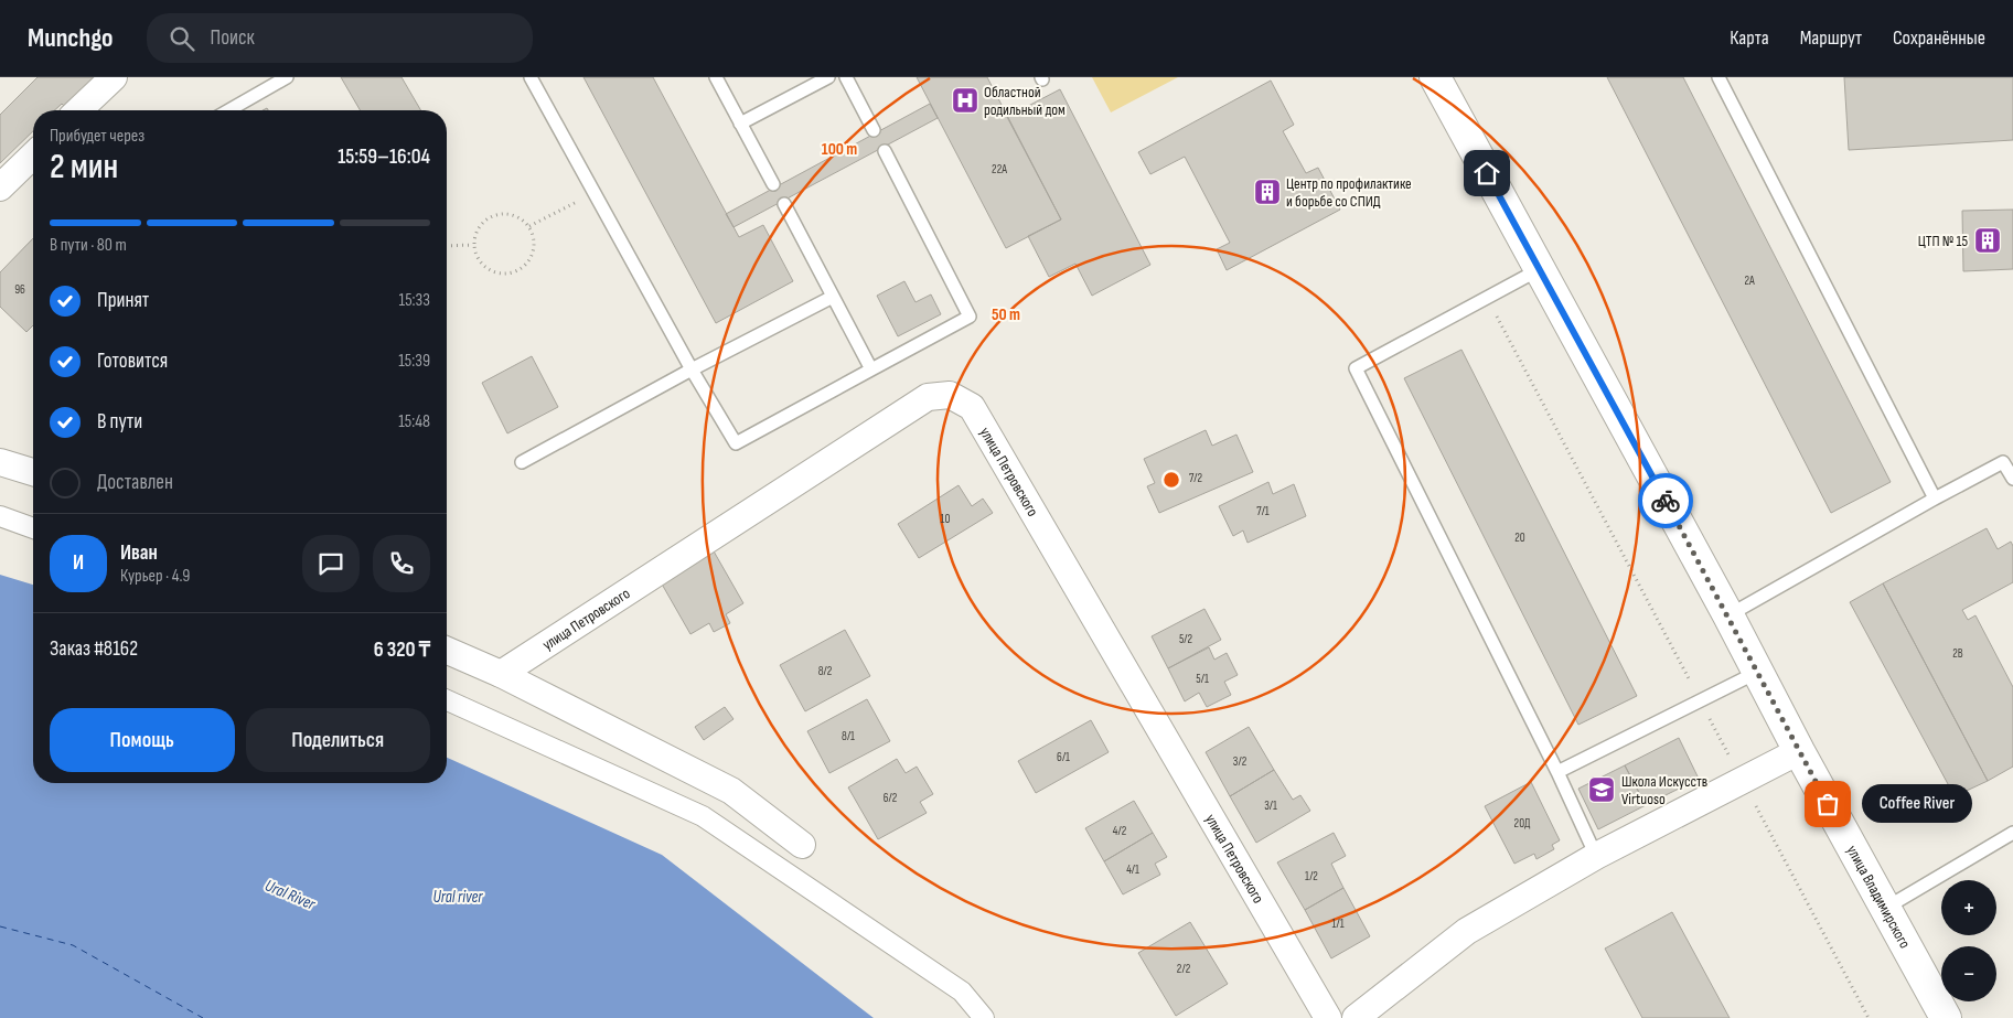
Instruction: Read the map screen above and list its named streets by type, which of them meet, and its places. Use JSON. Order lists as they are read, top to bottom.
{
  "streets": {
    "street": ["улица Петровского", "улица Владимирского"]
  },
  "water": ["Ural River", "Ural river"],
  "places": {
    "hospital": ["Областной родильный дом"],
    "building": ["Центр по профилактике и борьбе со СПИД", "ЦТП № 15"],
    "school or university": ["Школа Искусств Virtuoso"],
    "other": ["Coffee River"]
  },
  "house_numbers": [
    "22А",
    "2А",
    "96",
    "7/2",
    "7/1",
    "10",
    "20",
    "5/2",
    "2В",
    "8/2",
    "5/1",
    "8/1",
    "6/1",
    "3/2",
    "6/2",
    "3/1",
    "20Д",
    "4/2",
    "4/1",
    "1/2",
    "1/1",
    "2/2"
  ],
  "page": {
    "header": "Munchgo",
    "search": "Поиск",
    "nav": ["Карта", "Маршрут", "Сохранённые"],
    "heading": ["2 мин", "Прибудет через", "15:59–16:04"],
    "panel": [
      "Иван",
      "Курьер · 4.9",
      "Заказ #8162",
      "6 320 ₸"
    ],
    "bar": "В пути · 80 m",
    "list": [
      ["Принят", "15:33"],
      ["Готовится", "15:39"],
      ["В пути", "15:48"],
      "Доставлен"
    ],
    "round": "И",
    "buttons": ["Помощь", "Поделиться"],
    "bubble": "Coffee River",
    "map_buttons": ["+", "−"]
  },
  "rings": ["100 m", "50 m"]
}
